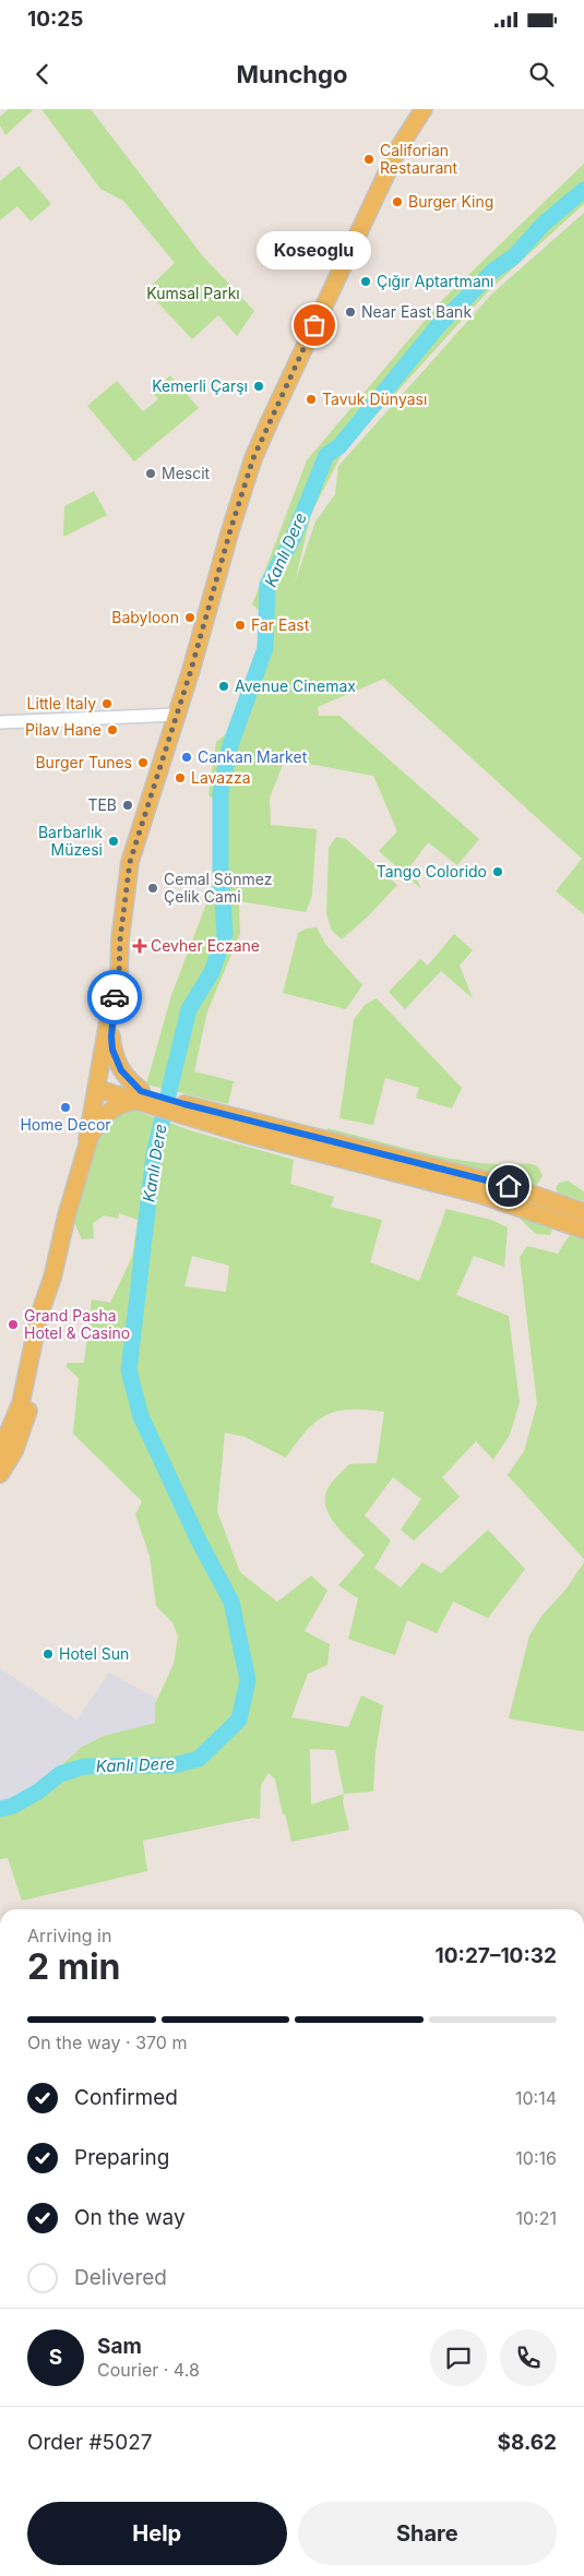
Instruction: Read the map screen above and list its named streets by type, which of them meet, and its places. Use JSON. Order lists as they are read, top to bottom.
{
  "water": ["Kanlı Dere"],
  "parks": ["Kumsal Parkı"],
  "places": {
    "other": [
      "Califorian Restaurant",
      "Burger King",
      "Çığır Aptartmanı",
      "Near East Bank",
      "Koseoglu",
      "Kemerli Çarşı",
      "Tavuk Dünyası",
      "Mescit",
      "Babyloon",
      "Far East",
      "Avenue Cinemax",
      "Little Italy",
      "Pilav Hane",
      "Cankan Market",
      "Burger Tunes",
      "Lavazza",
      "TEB",
      "Barbarlık Müzesi",
      "Tango Colorido",
      "Cemal Sönmez Çelik Cami",
      "Home Decor",
      "Grand Pasha Hotel & Casino",
      "Hotel Sun"
    ],
    "health": ["Cevher Eczane"]
  },
  "page": {
    "status": "10:25",
    "header": "Munchgo",
    "bubble": "Koseoglu",
    "heading": ["2 min", "Arriving in", "10:27–10:32"],
    "panel": [
      "Sam",
      "Courier · 4.8",
      "Order #5027",
      "$8.62"
    ],
    "bar": "On the way · 370 m",
    "list": [
      ["Confirmed", "10:14"],
      ["Preparing", "10:16"],
      ["On the way", "10:21"],
      "Delivered"
    ],
    "round": "S",
    "buttons": ["Help", "Share"]
  }
}
